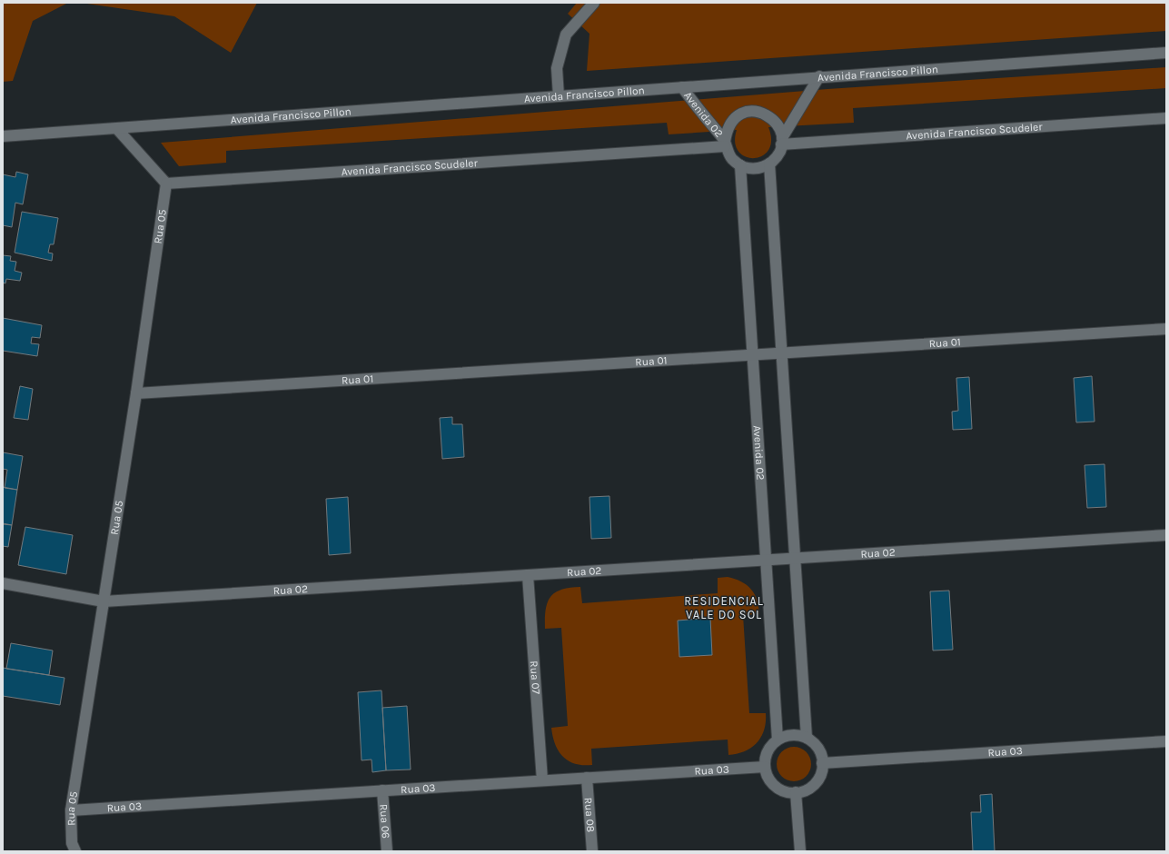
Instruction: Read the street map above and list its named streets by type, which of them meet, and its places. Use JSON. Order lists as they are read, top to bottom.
{
  "streets": {
    "street": [
      "Avenida Francisco Pillon",
      "Avenida 02",
      "Avenida Francisco Scudeler",
      "Rua 05",
      "Rua 01",
      "Rua 02",
      "Rua 07",
      "Rua 03",
      "Rua 08",
      "Rua 06"
    ]
  },
  "crossings": [
    ["Avenida Francisco Pillon", "Avenida 02"],
    ["Avenida 02", "Avenida Francisco Scudeler"],
    ["Avenida 02", "Rua 01"],
    ["Avenida 02", "Rua 02"],
    ["Avenida 02", "Rua 03"],
    ["Avenida Francisco Scudeler", "Rua 05"],
    ["Rua 05", "Rua 01"],
    ["Rua 05", "Rua 02"],
    ["Rua 05", "Rua 03"],
    ["Rua 02", "Rua 07"],
    ["Rua 07", "Rua 03"],
    ["Rua 03", "Rua 08"],
    ["Rua 03", "Rua 06"]
  ],
  "districts": ["RESIDENCIAL VALE DO SOL"]
}
